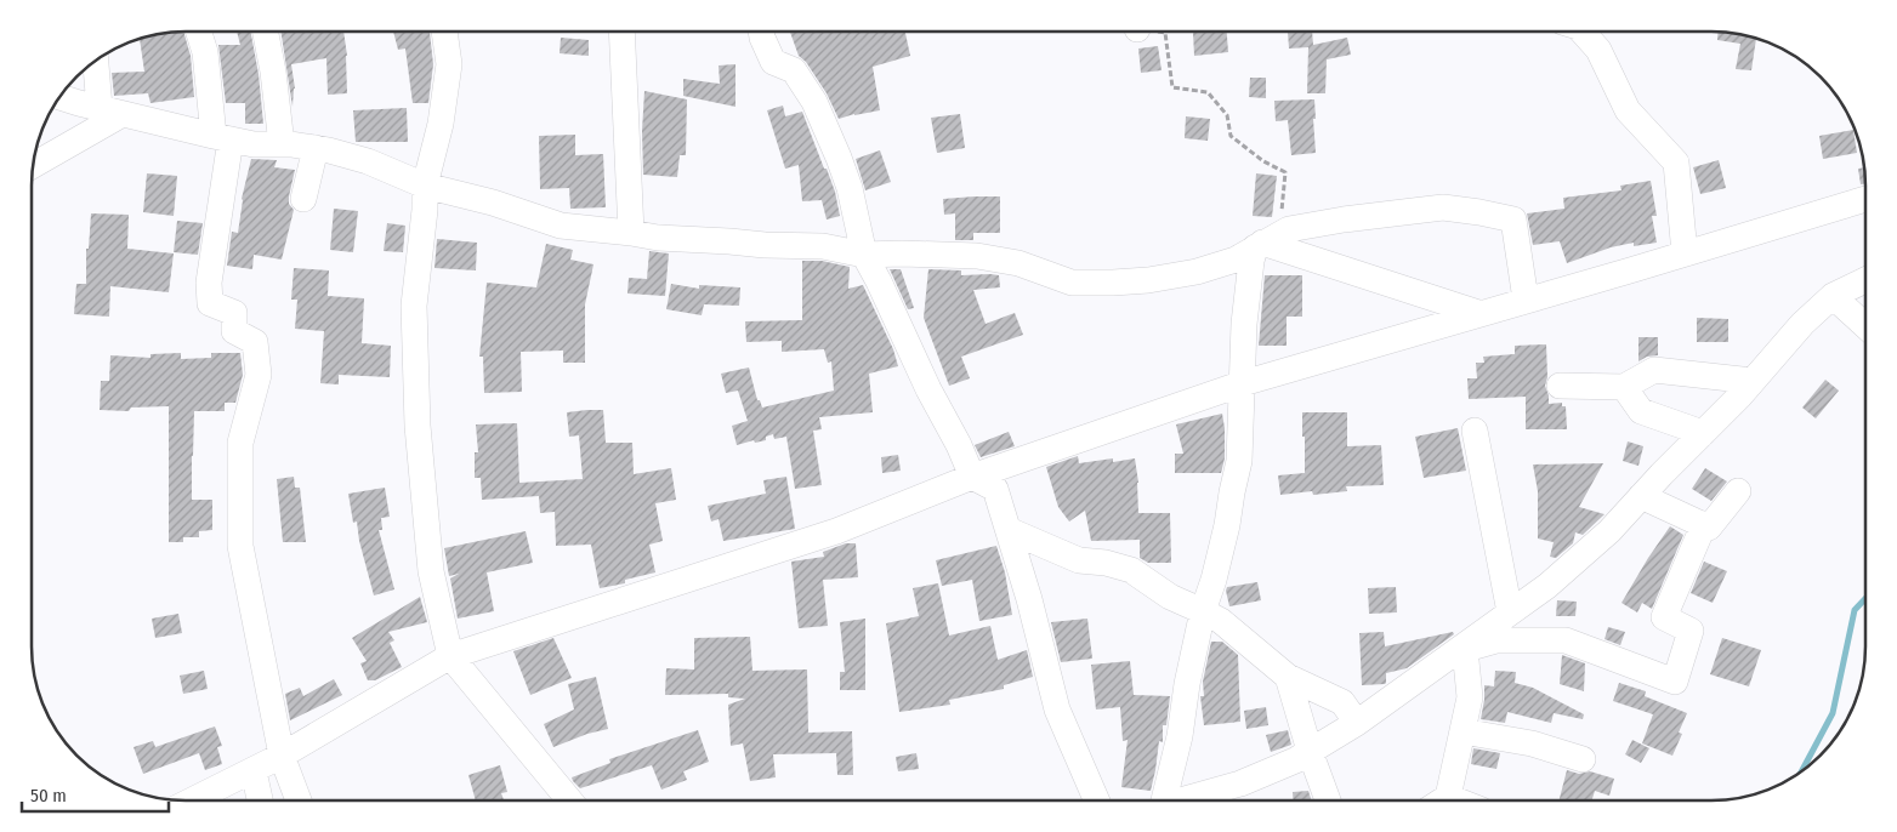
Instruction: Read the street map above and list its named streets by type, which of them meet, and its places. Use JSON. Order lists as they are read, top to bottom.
{
  "scale_bar": "50 m"
}
